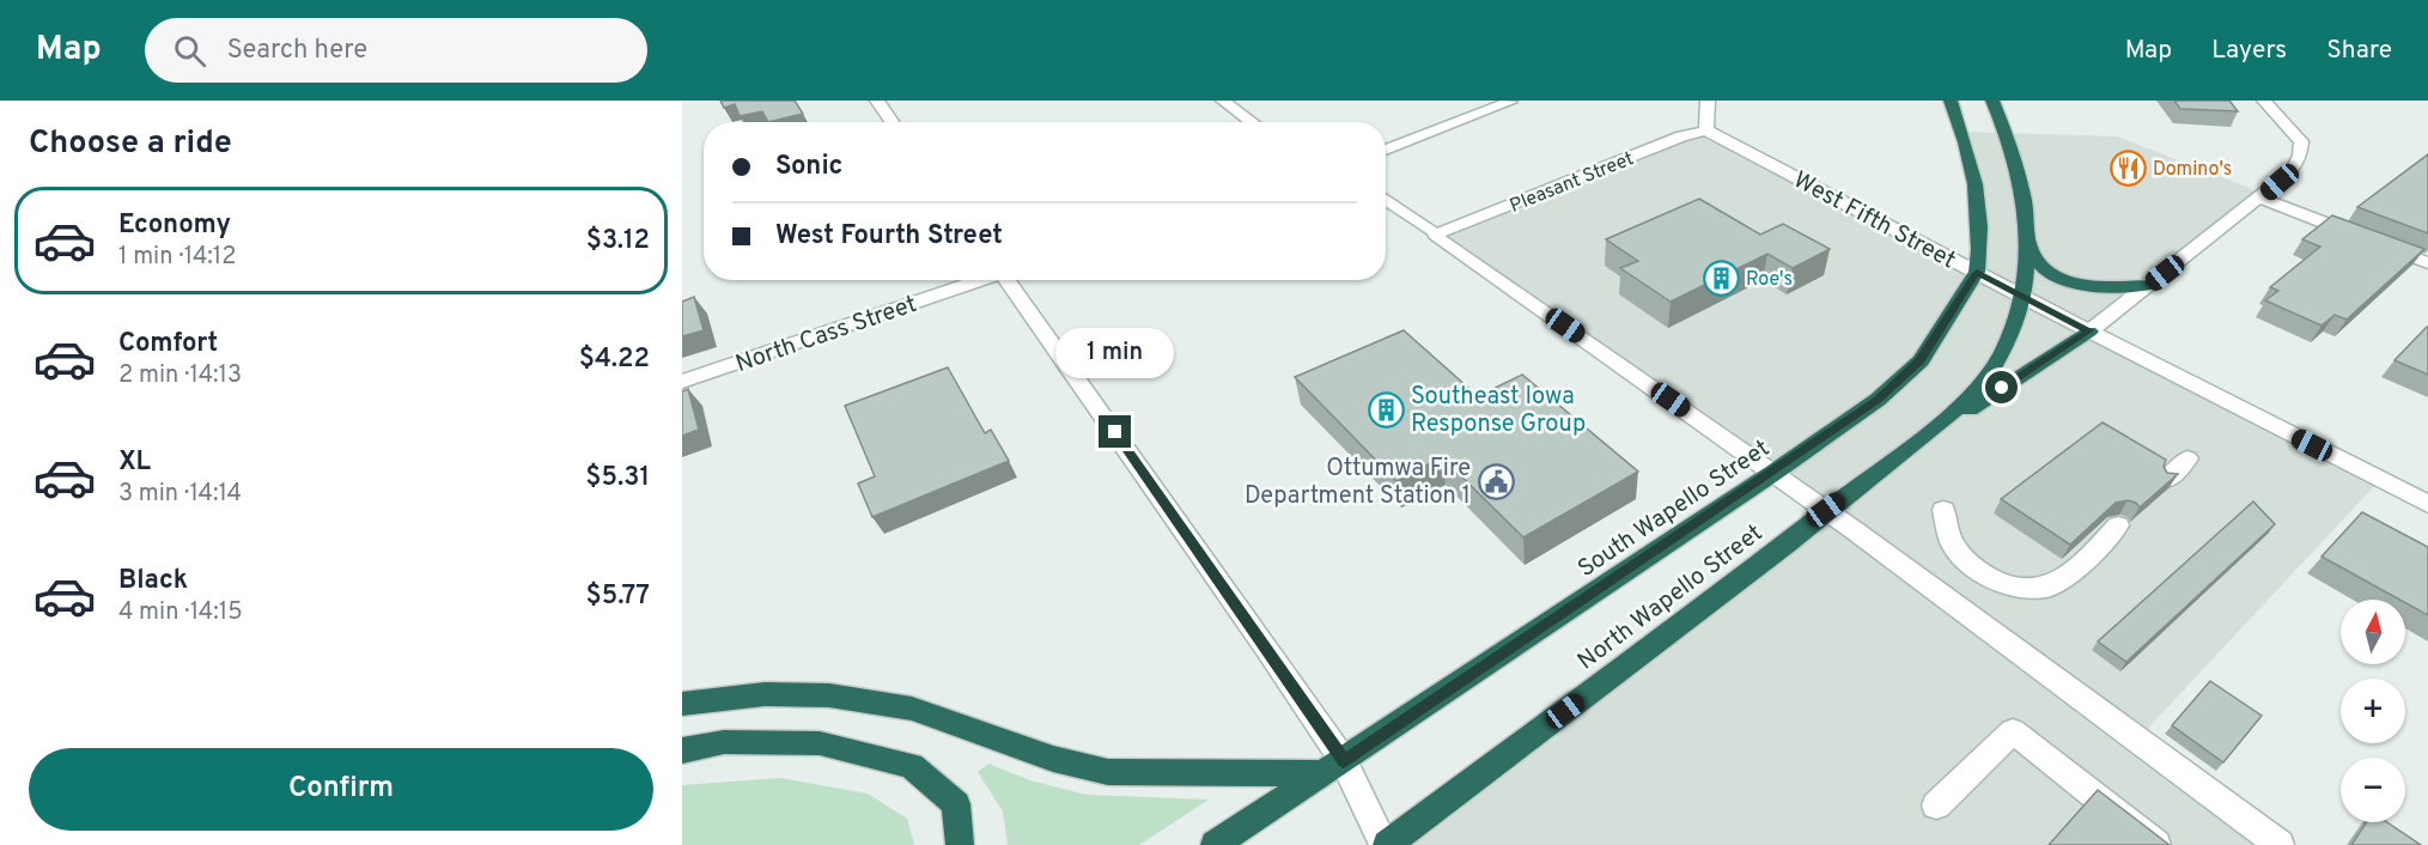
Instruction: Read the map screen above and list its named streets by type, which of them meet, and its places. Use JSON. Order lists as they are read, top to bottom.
{
  "streets": {
    "highway": ["South Wapello Street", "North Wapello Street"],
    "street": ["Pleasant Street", "West Fifth Street", "North Cass Street"]
  },
  "crossings": [
    ["Pleasant Street", "West Fifth Street"],
    ["West Fifth Street", "South Wapello Street"],
    ["West Fifth Street", "North Wapello Street"]
  ],
  "places": {
    "restaurant": ["Domino's"],
    "building": ["Roe's", "Southeast Iowa Response Group"],
    "public building": ["Ottumwa Fire Department Station 1"]
  },
  "north": "top",
  "page": {
    "header": "Map",
    "search": "Search here",
    "nav": ["Map", "Layers", "Share"],
    "heading": "Choose a ride",
    "banner": ["Sonic", "West Fourth Street"],
    "list": [
      {
        "name": "Economy",
        "note": "1 min · 14:12",
        "value": "$3.12"
      },
      {
        "name": "Comfort",
        "note": "2 min · 14:13",
        "value": "$4.22"
      },
      {
        "name": "XL",
        "note": "3 min · 14:14",
        "value": "$5.31"
      },
      {
        "name": "Black",
        "note": "4 min · 14:15",
        "value": "$5.77"
      }
    ],
    "bubble": "1 min",
    "map_buttons": ["+", "−"],
    "buttons": "Confirm"
  }
}
